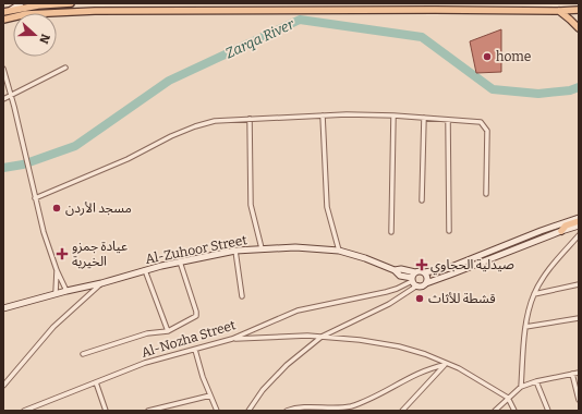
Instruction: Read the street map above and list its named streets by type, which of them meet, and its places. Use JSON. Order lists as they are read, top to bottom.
{
  "streets": {
    "main road": ["Al-Zuhoor Street"],
    "street": ["Al-Nozha Street"]
  },
  "crossings": [
    ["Al-Zuhoor Street", "Al-Nozha Street"]
  ],
  "water": ["Zarqa River"],
  "places": {
    "other": ["home", "مسجد الأردن", "قشطة للأثاث"],
    "health": ["عيادة جمزو الخيرية", "صيدلية الحجاوي"]
  },
  "north": "right"
}
